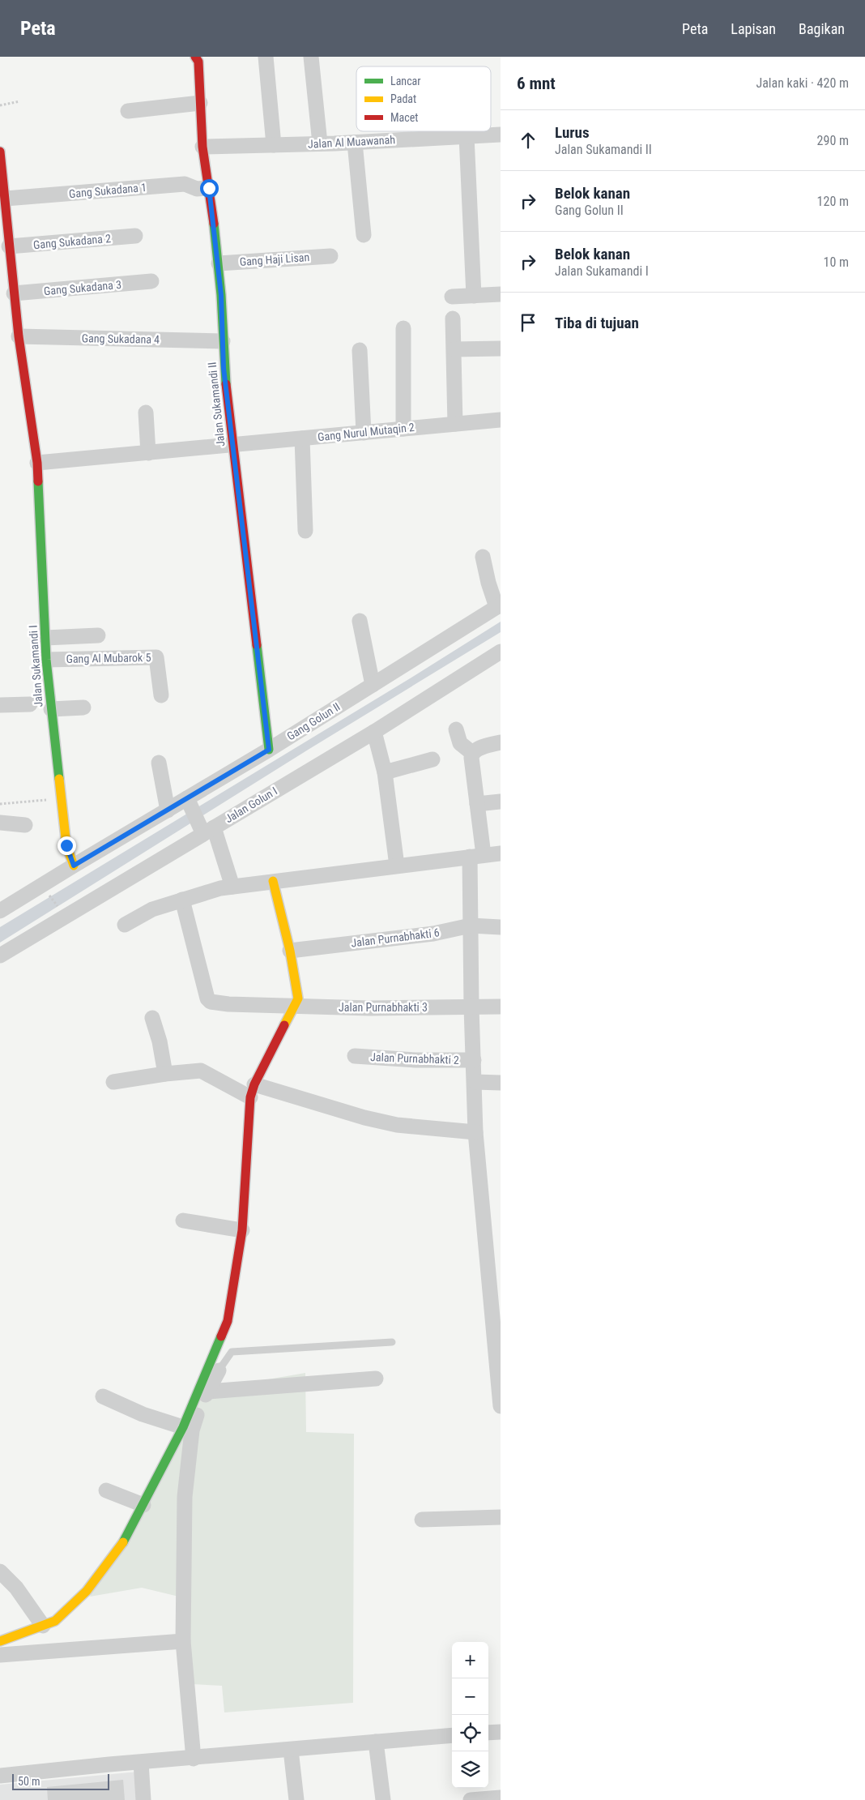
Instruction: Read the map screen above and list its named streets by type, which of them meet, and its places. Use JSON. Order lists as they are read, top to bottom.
{
  "streets": {
    "street": [
      "Jalan Al Muawanah",
      "Gang Sukadana 1",
      "Gang Sukadana 2",
      "Gang Haji Lisan",
      "Gang Sukadana 3",
      "Gang Sukadana 4",
      "Jalan Sukamandi II",
      "Gang Nurul Mutaqin 2",
      "Gang Al Mubarok 5",
      "Jalan Sukamandi I",
      "Gang Golun II",
      "Jalan Golun I",
      "Jalan Purnabhakti 6",
      "Jalan Purnabhakti 3",
      "Jalan Purnabhakti 2"
    ]
  },
  "crossings": [
    ["Jalan Al Muawanah", "Jalan Sukamandi II"],
    ["Gang Sukadana 1", "Jalan Sukamandi II"],
    ["Gang Sukadana 1", "Jalan Sukamandi I"],
    ["Gang Sukadana 2", "Jalan Sukamandi I"],
    ["Gang Haji Lisan", "Jalan Sukamandi II"],
    ["Gang Sukadana 3", "Jalan Sukamandi I"],
    ["Gang Sukadana 4", "Jalan Sukamandi II"],
    ["Gang Sukadana 4", "Jalan Sukamandi I"],
    ["Jalan Sukamandi II", "Gang Nurul Mutaqin 2"],
    ["Jalan Sukamandi II", "Gang Golun II"],
    ["Gang Nurul Mutaqin 2", "Jalan Sukamandi I"],
    ["Gang Al Mubarok 5", "Jalan Sukamandi I"],
    ["Jalan Sukamandi I", "Gang Golun II"]
  ],
  "legend": ["Lancar", "Padat", "Macet"],
  "scale_bar": "50 m",
  "page": {
    "header": "Peta",
    "nav": ["Peta", "Lapisan", "Bagikan"],
    "heading": ["6 mnt", "Jalan kaki · 420 m"],
    "list": [
      ["Lurus", "Jalan Sukamandi II", "290 m"],
      ["Belok kanan", "Gang Golun II", "120 m"],
      ["Belok kanan", "Jalan Sukamandi I", "10 m"],
      "Tiba di tujuan"
    ],
    "map_buttons": ["+", "−"],
    "scale": "50 m"
  }
}
